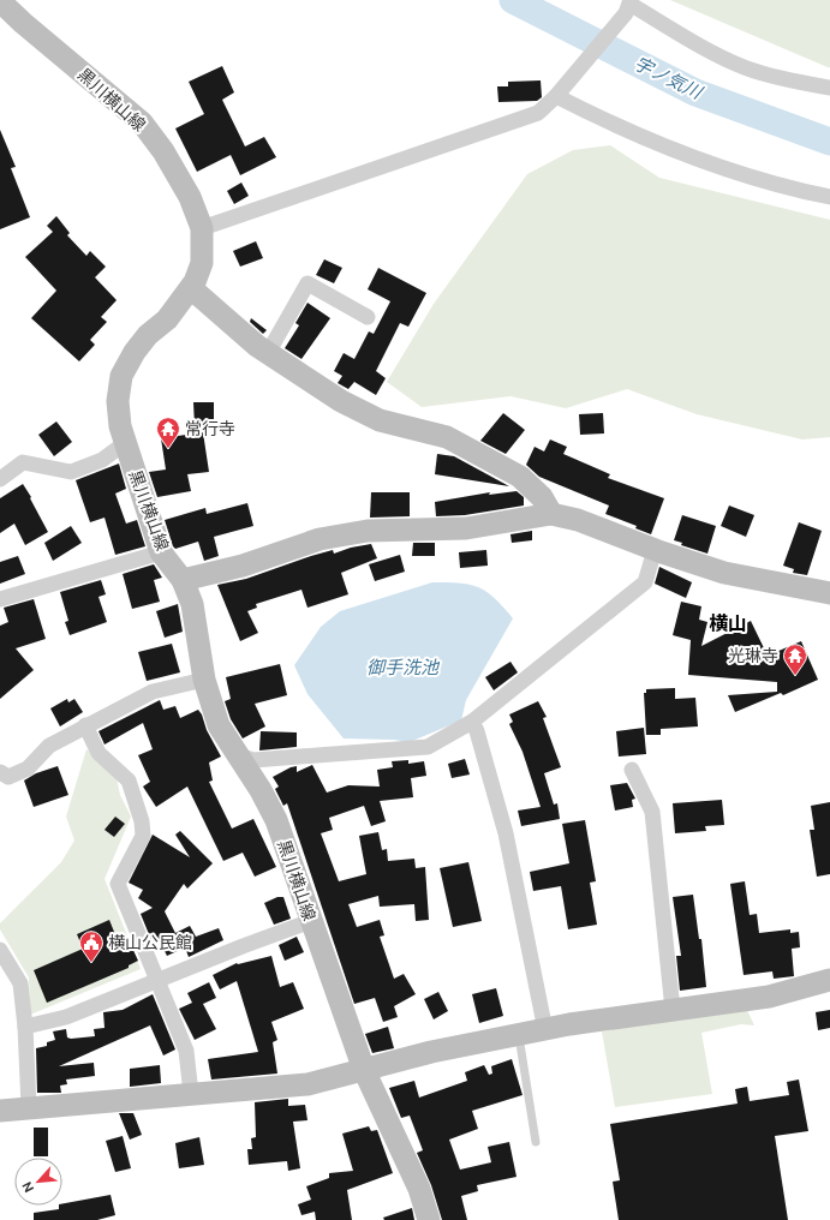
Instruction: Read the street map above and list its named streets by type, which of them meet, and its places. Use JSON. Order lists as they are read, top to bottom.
{
  "streets": {
    "street": ["黒川横山線"]
  },
  "districts": ["横山"],
  "water": ["宇ノ気川", "御手洗池"],
  "places": {
    "temple": ["常行寺", "光琳寺"],
    "public building": ["横山公民館"]
  },
  "north": "bottom left"
}
